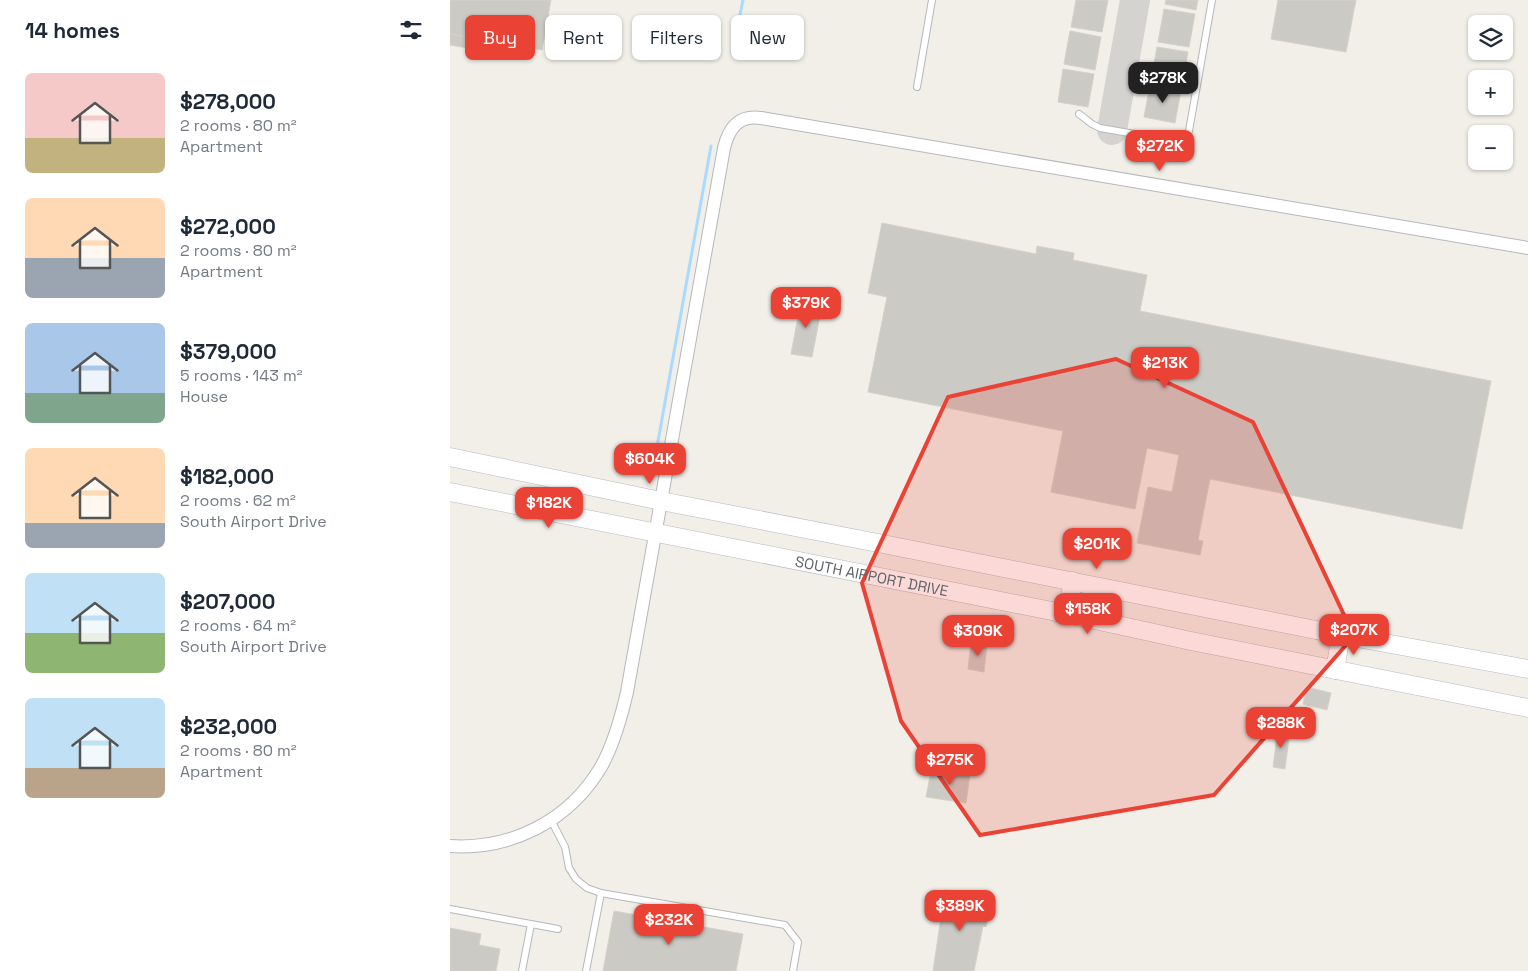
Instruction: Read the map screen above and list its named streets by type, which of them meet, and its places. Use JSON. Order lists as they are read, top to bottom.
{
  "streets": {
    "main road": ["SOUTH AIRPORT DRIVE"]
  },
  "page": {
    "heading": "14 homes",
    "map_buttons": ["+", "−"],
    "chip": [
      "Buy",
      "Rent",
      "Filters",
      "New"
    ],
    "list": [
      {
        "name": "$278,000",
        "note": "2 rooms · 80 m² · Apartment"
      },
      {
        "name": "$272,000",
        "note": "2 rooms · 80 m² · Apartment"
      },
      {
        "name": "$379,000",
        "note": "5 rooms · 143 m² · House"
      },
      {
        "name": "$182,000",
        "note": "2 rooms · 62 m² · South Airport Drive"
      },
      {
        "name": "$207,000",
        "note": "2 rooms · 64 m² · South Airport Drive"
      },
      {
        "name": "$232,000",
        "note": "2 rooms · 80 m² · Apartment"
      }
    ],
    "price": [
      "$278K",
      "$272K",
      "$379K",
      "$213K",
      "$604K",
      "$182K",
      "$201K",
      "$158K",
      "$207K",
      "$309K",
      "$288K",
      "$275K",
      "$389K",
      "$232K"
    ]
  }
}
